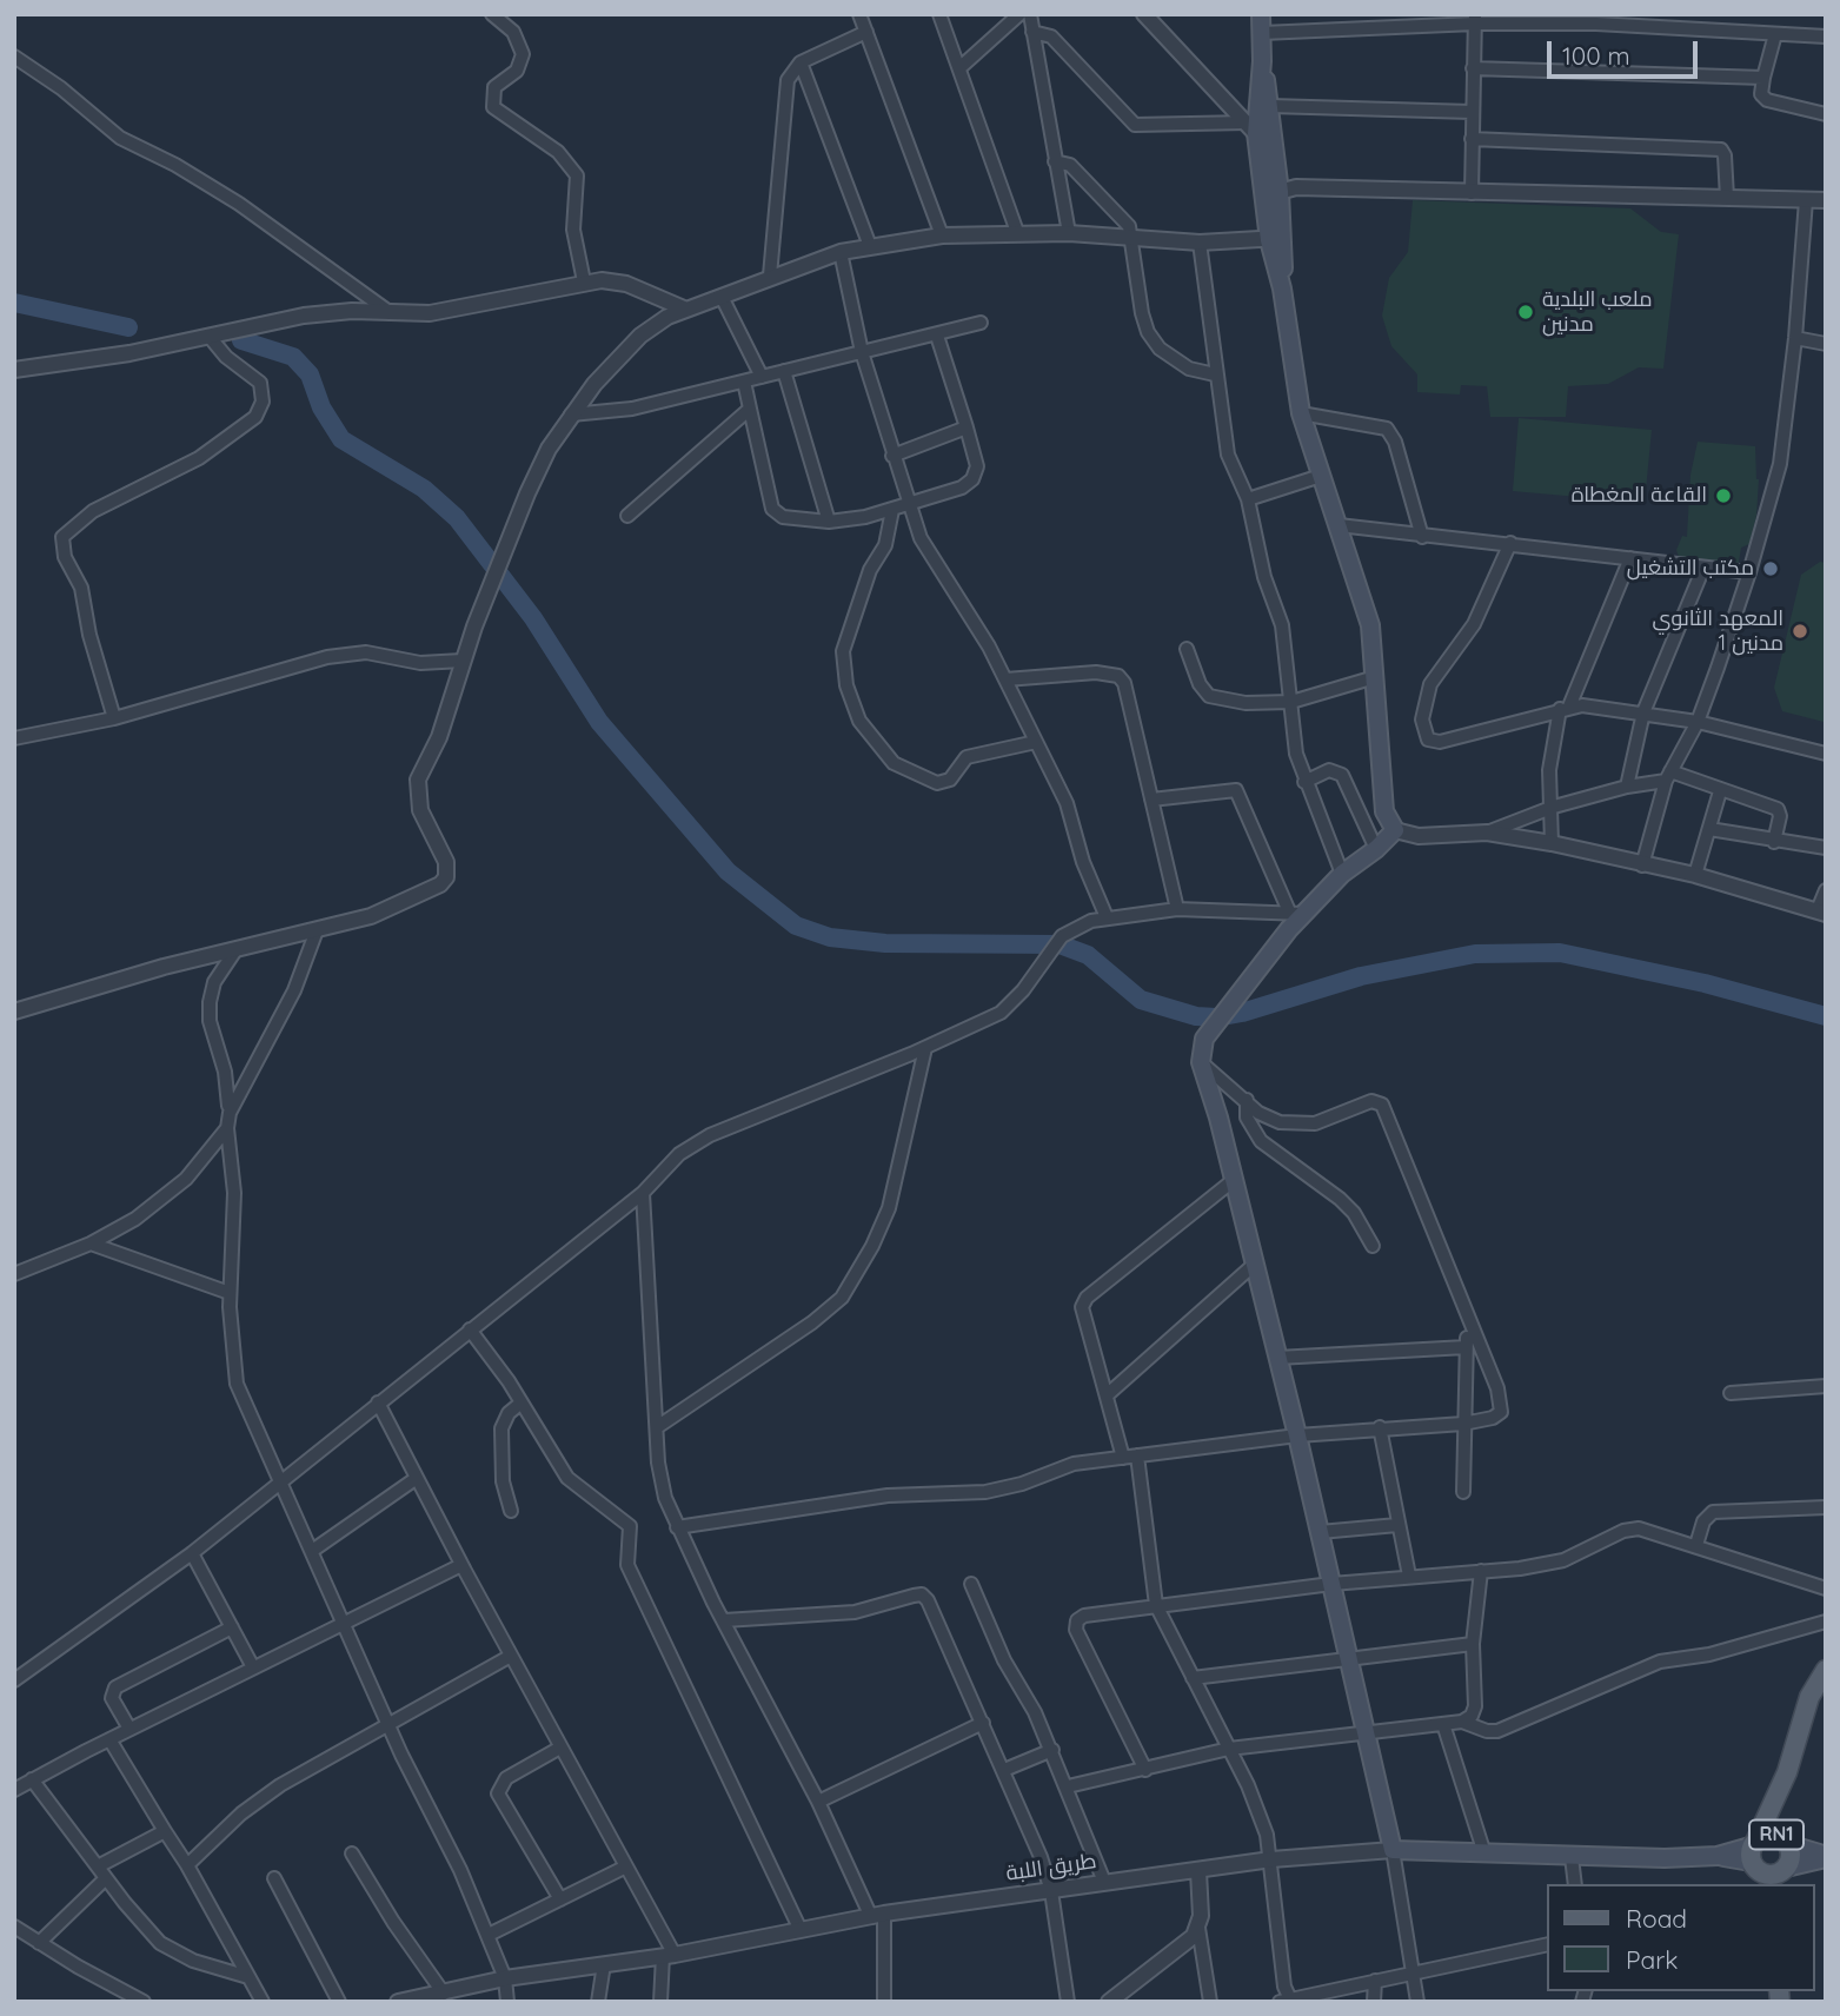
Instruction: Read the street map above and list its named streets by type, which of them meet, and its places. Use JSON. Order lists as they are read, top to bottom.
{
  "streets": {
    "main road": ["RN1", "طريق اللبة"]
  },
  "crossings": [
    ["RN1", "طريق اللبة"]
  ],
  "places": [
    "ملعب البلدية مدنين",
    "القاعة المغطاة",
    "مكتب التشغيل",
    "المعهد الثانوي مدنين 1"
  ],
  "legend": ["Road", "Park"],
  "scale_bar": "100 m"
}
